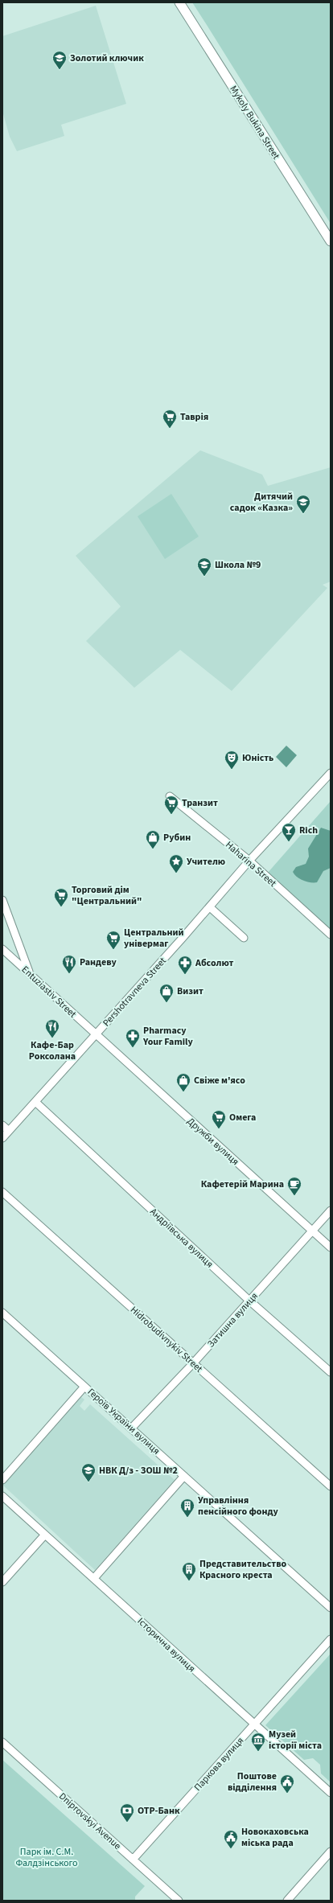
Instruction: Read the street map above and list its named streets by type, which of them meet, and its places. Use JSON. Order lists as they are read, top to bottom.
{
  "streets": {
    "street": [
      "Mykoly Bukina Street",
      "Haharina Street",
      "Entuziastiv Street",
      "Pershotravneva Street",
      "Дружби вулиця",
      "Андріївська вулиця",
      "Затишна вулиця",
      "Hidrobudivnykiv Street",
      "Героїв України вулиця",
      "Історична вулиця",
      "Паркова вулиця",
      "Dniprovskyi Avenue"
    ]
  },
  "crossings": [
    ["Haharina Street", "Pershotravneva Street"],
    ["Entuziastiv Street", "Pershotravneva Street"],
    ["Entuziastiv Street", "Дружби вулиця"],
    ["Pershotravneva Street", "Дружби вулиця"],
    ["Pershotravneva Street", "Андріївська вулиця"],
    ["Дружби вулиця", "Затишна вулиця"],
    ["Андріївська вулиця", "Затишна вулиця"],
    ["Затишна вулиця", "Hidrobudivnykiv Street"],
    ["Затишна вулиця", "Героїв України вулиця"],
    ["Історична вулиця", "Паркова вулиця"],
    ["Паркова вулиця", "Dniprovskyi Avenue"]
  ],
  "parks": ["Парк ім. С.М. Фалдзінського"],
  "places": {
    "school or university": [
      "Золотий ключик",
      "Дитячий садок «Казка»",
      "Школа №9",
      "НВК Д/з - ЗОШ №2"
    ],
    "supermarket": [
      "Таврія",
      "Транзит",
      "Торговий дім \"Центральний\"",
      "Центральний універмаг",
      "Омега"
    ],
    "theatre": ["Юність"],
    "bar": ["Rich"],
    "shop": ["Рубин", "Визит", "Свіже м'ясо"],
    "place": ["Учителю"],
    "restaurant": ["Рандеву", "Кафе-Бар Роксолана"],
    "pharmacy": ["Абсолют", "Pharmacy Your Family"],
    "cafe": ["Кафетерій Марина"],
    "building": ["Управління пенсійного фонду", "Представительство Красного креста"],
    "museum": ["Музей історії міста"],
    "public building": ["Поштове відділення", "Новокаховська міська рада"],
    "bank": ["ОТР-Банк"]
  }
}
